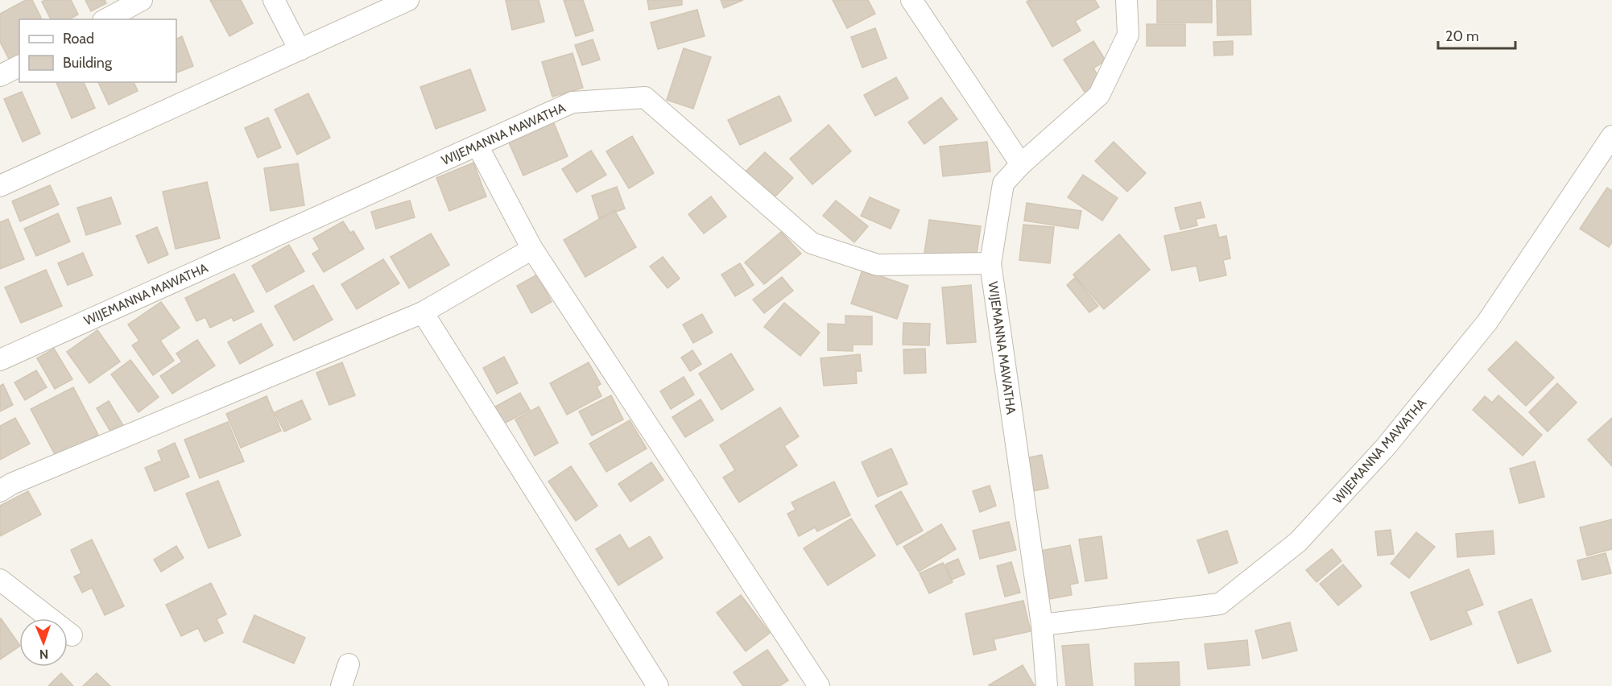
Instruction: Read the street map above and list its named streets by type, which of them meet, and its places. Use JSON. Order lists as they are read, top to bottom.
{
  "streets": {
    "street": ["WIJEMANNA MAWATHA"]
  },
  "legend": ["Road", "Building"],
  "scale_bar": "20 m",
  "north": "bottom"
}
